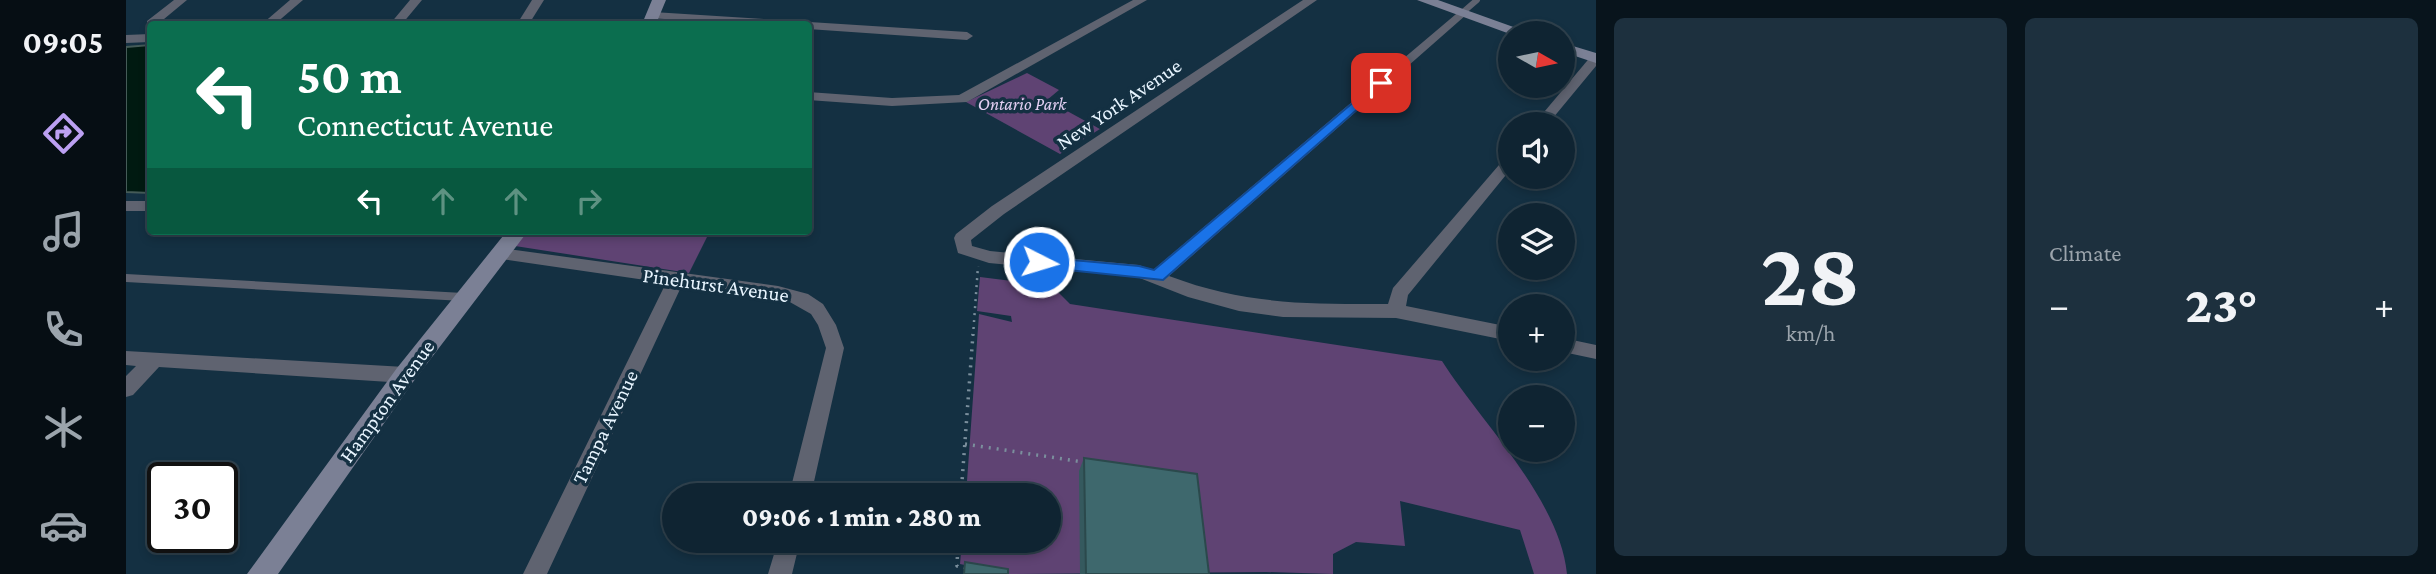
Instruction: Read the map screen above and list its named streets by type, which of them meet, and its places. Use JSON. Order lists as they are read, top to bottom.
{
  "streets": {
    "street": [
      "New York Avenue",
      "Pinehurst Avenue",
      "Hampton Avenue",
      "Tampa Avenue"
    ]
  },
  "crossings": [
    ["Pinehurst Avenue", "Hampton Avenue"],
    ["Pinehurst Avenue", "Tampa Avenue"]
  ],
  "parks": ["Ontario Park"],
  "north": "right",
  "page": {
    "tabs": "09:05",
    "tile": [
      ["28", "km/h"],
      "Climate"
    ],
    "map_buttons": ["+", "−"],
    "turn": ["50 m", "Connecticut Avenue"],
    "heat": ["−", "23°", "+"],
    "limit": "30",
    "trip": "09:06 · 1 min · 280 m"
  }
}
